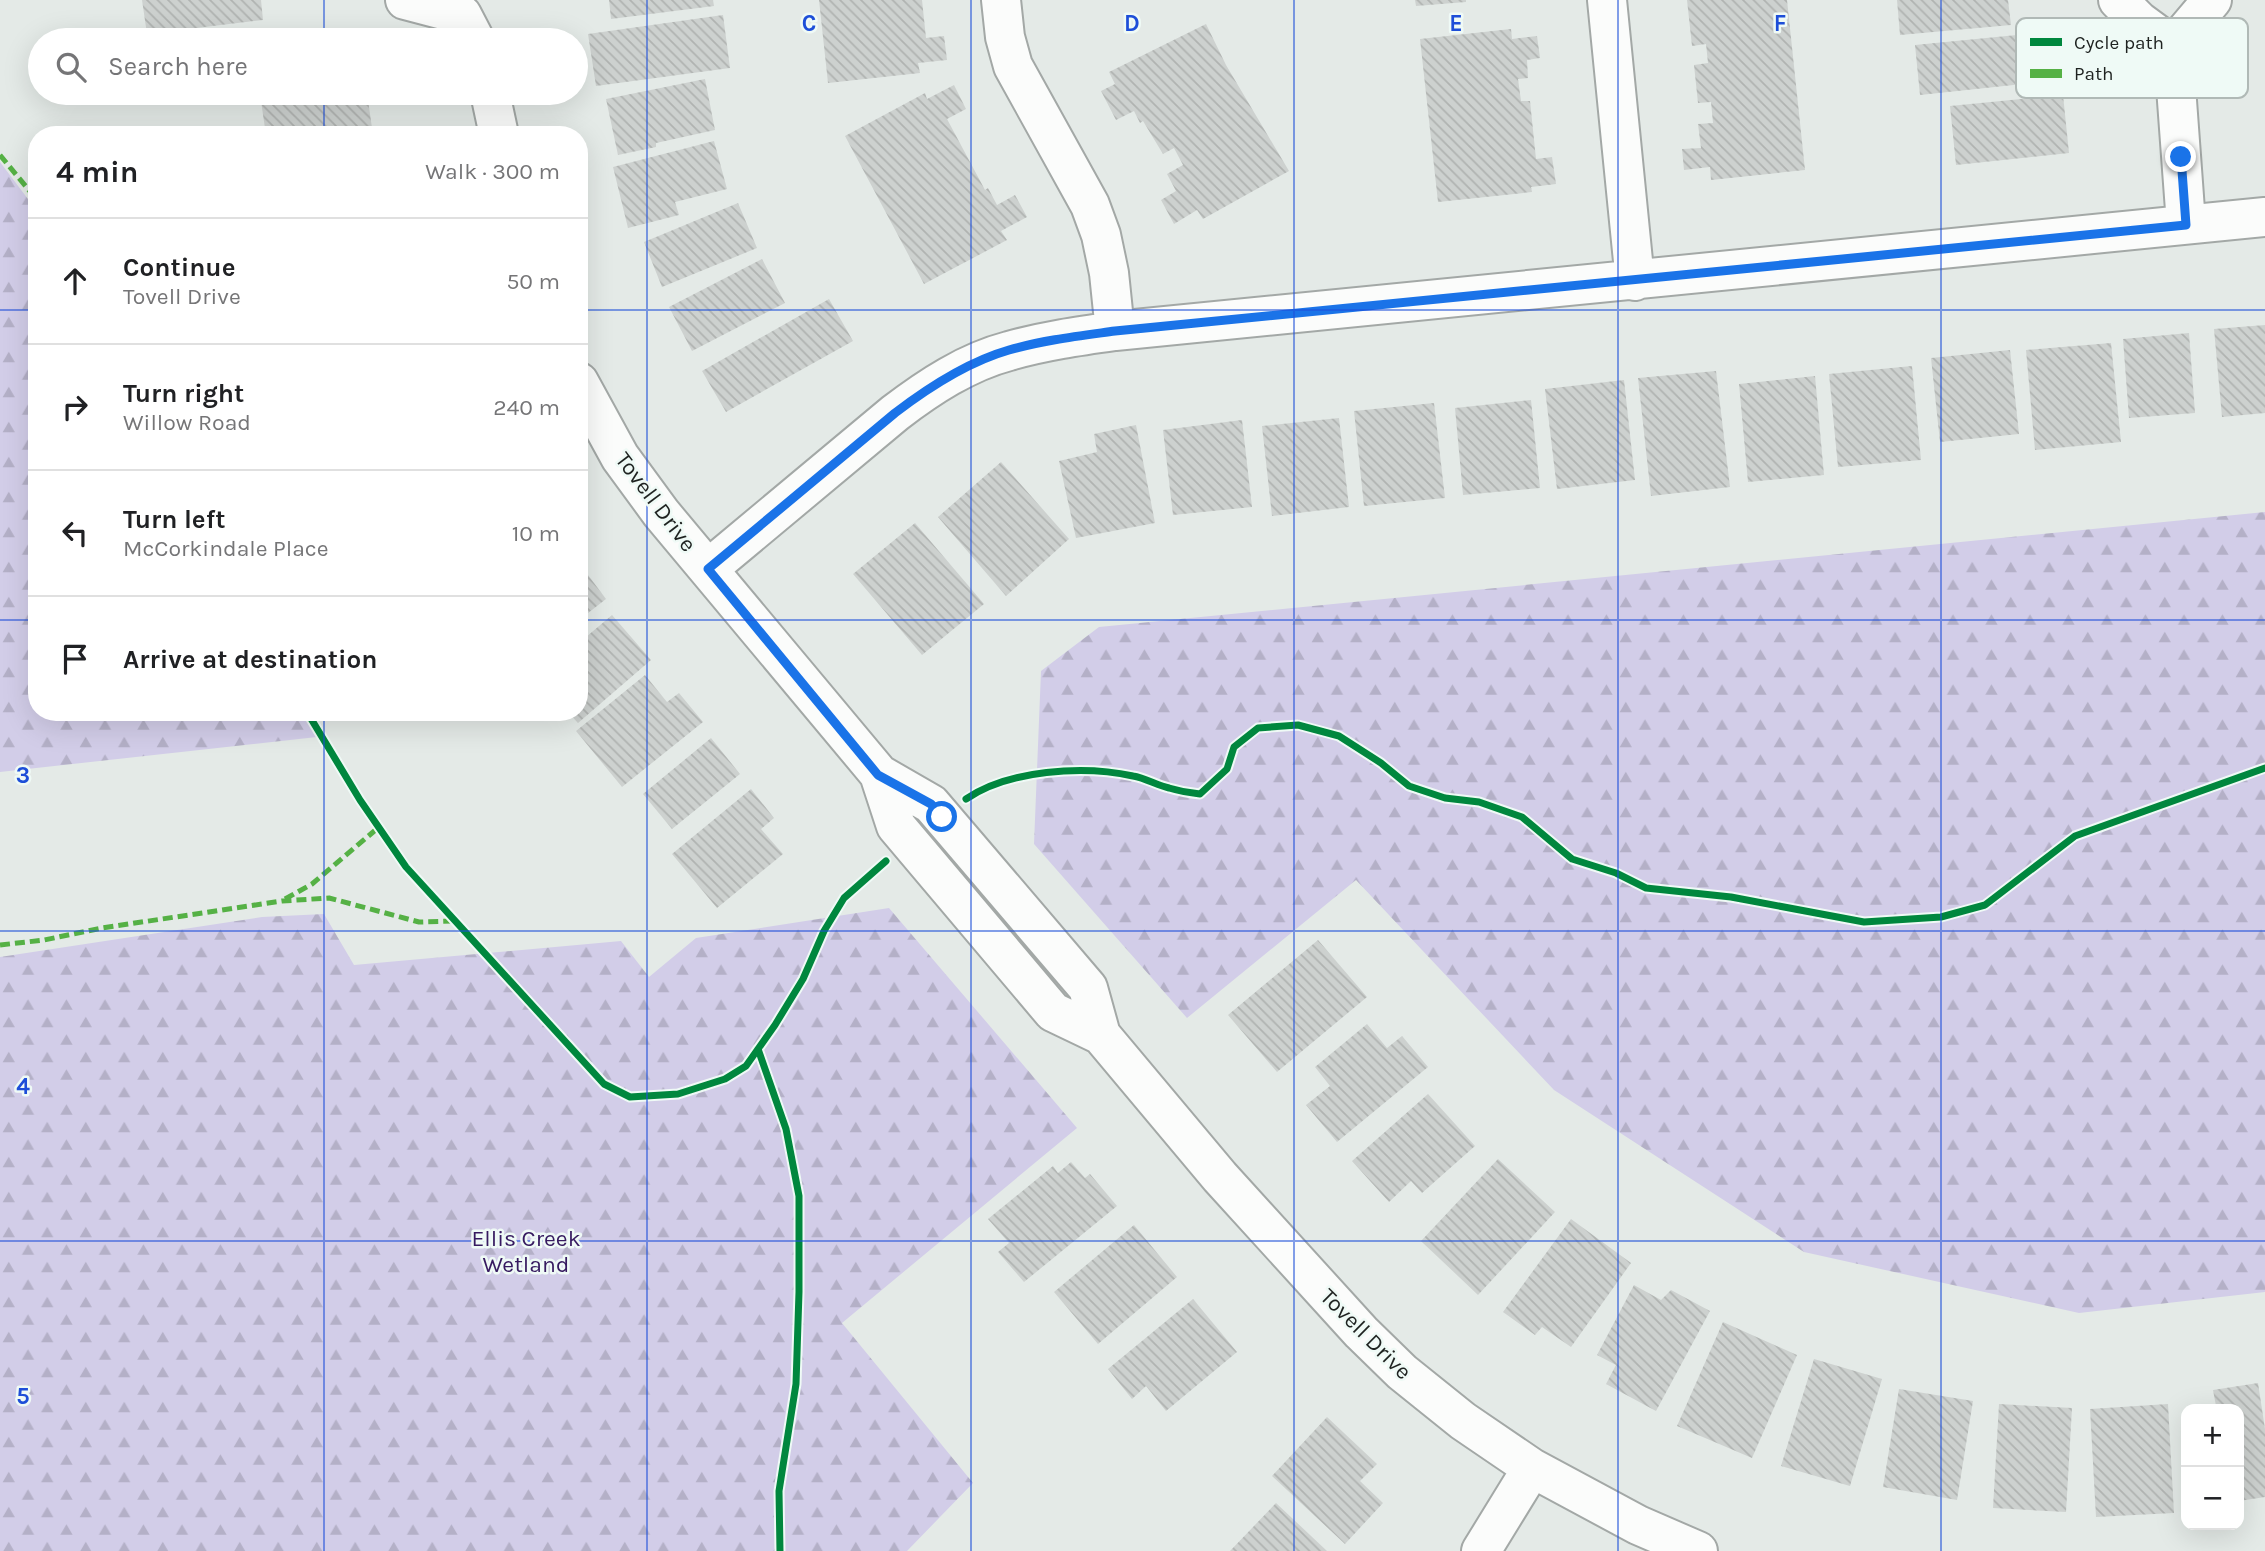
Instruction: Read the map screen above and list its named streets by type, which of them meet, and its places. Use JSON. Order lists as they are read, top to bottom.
{
  "streets": {
    "street": ["Tovell Drive"]
  },
  "parks": ["Ellis Creek Wetland"],
  "legend": ["Cycle path", "Path"],
  "page": {
    "search": "Search here",
    "heading": ["4 min", "Walk · 300 m"],
    "list": [
      ["Continue", "Tovell Drive", "50 m"],
      ["Turn right", "Willow Road", "240 m"],
      ["Turn left", "McCorkindale Place", "10 m"],
      "Arrive at destination"
    ],
    "map_buttons": ["+", "−"]
  },
  "grid": {
    "columns": [
      "C",
      "D",
      "E",
      "F"
    ],
    "rows": ["3", "4", "5"]
  }
}
